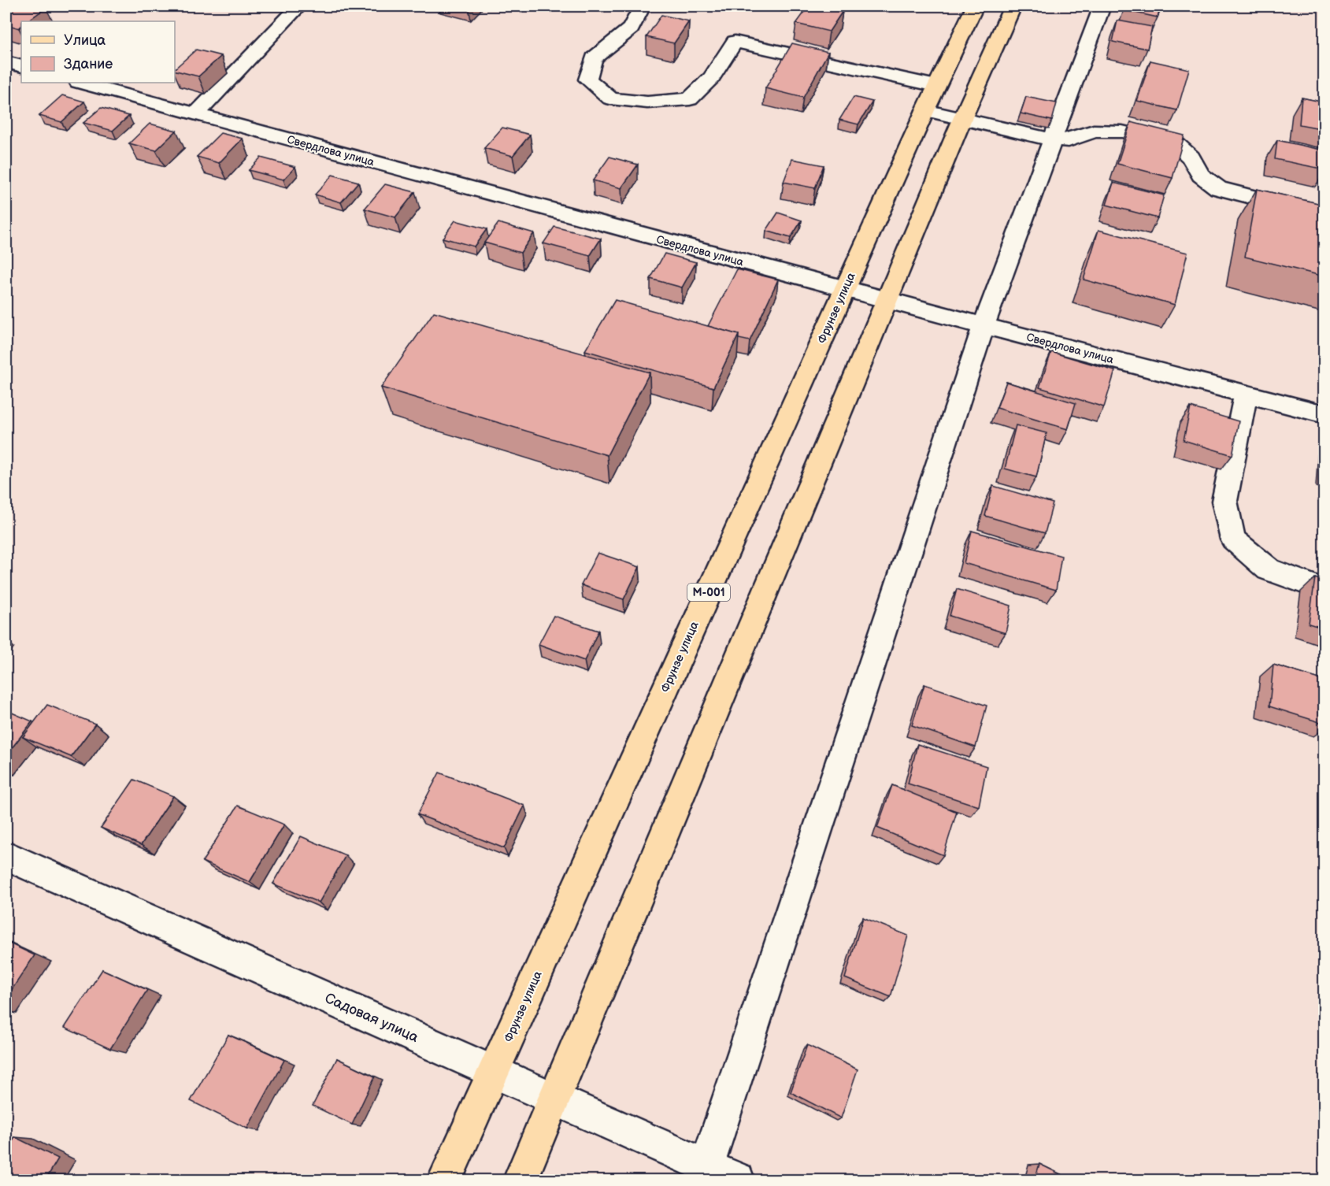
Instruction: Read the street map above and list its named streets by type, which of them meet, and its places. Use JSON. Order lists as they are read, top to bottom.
{
  "streets": {
    "main road": ["Фрунзе улица", "M-001"],
    "street": ["Свердлова улица", "Садовая улица"]
  },
  "crossings": [
    ["Свердлова улица", "Фрунзе улица"],
    ["Фрунзе улица", "Садовая улица"]
  ],
  "legend": ["Улица", "Здание"]
}
